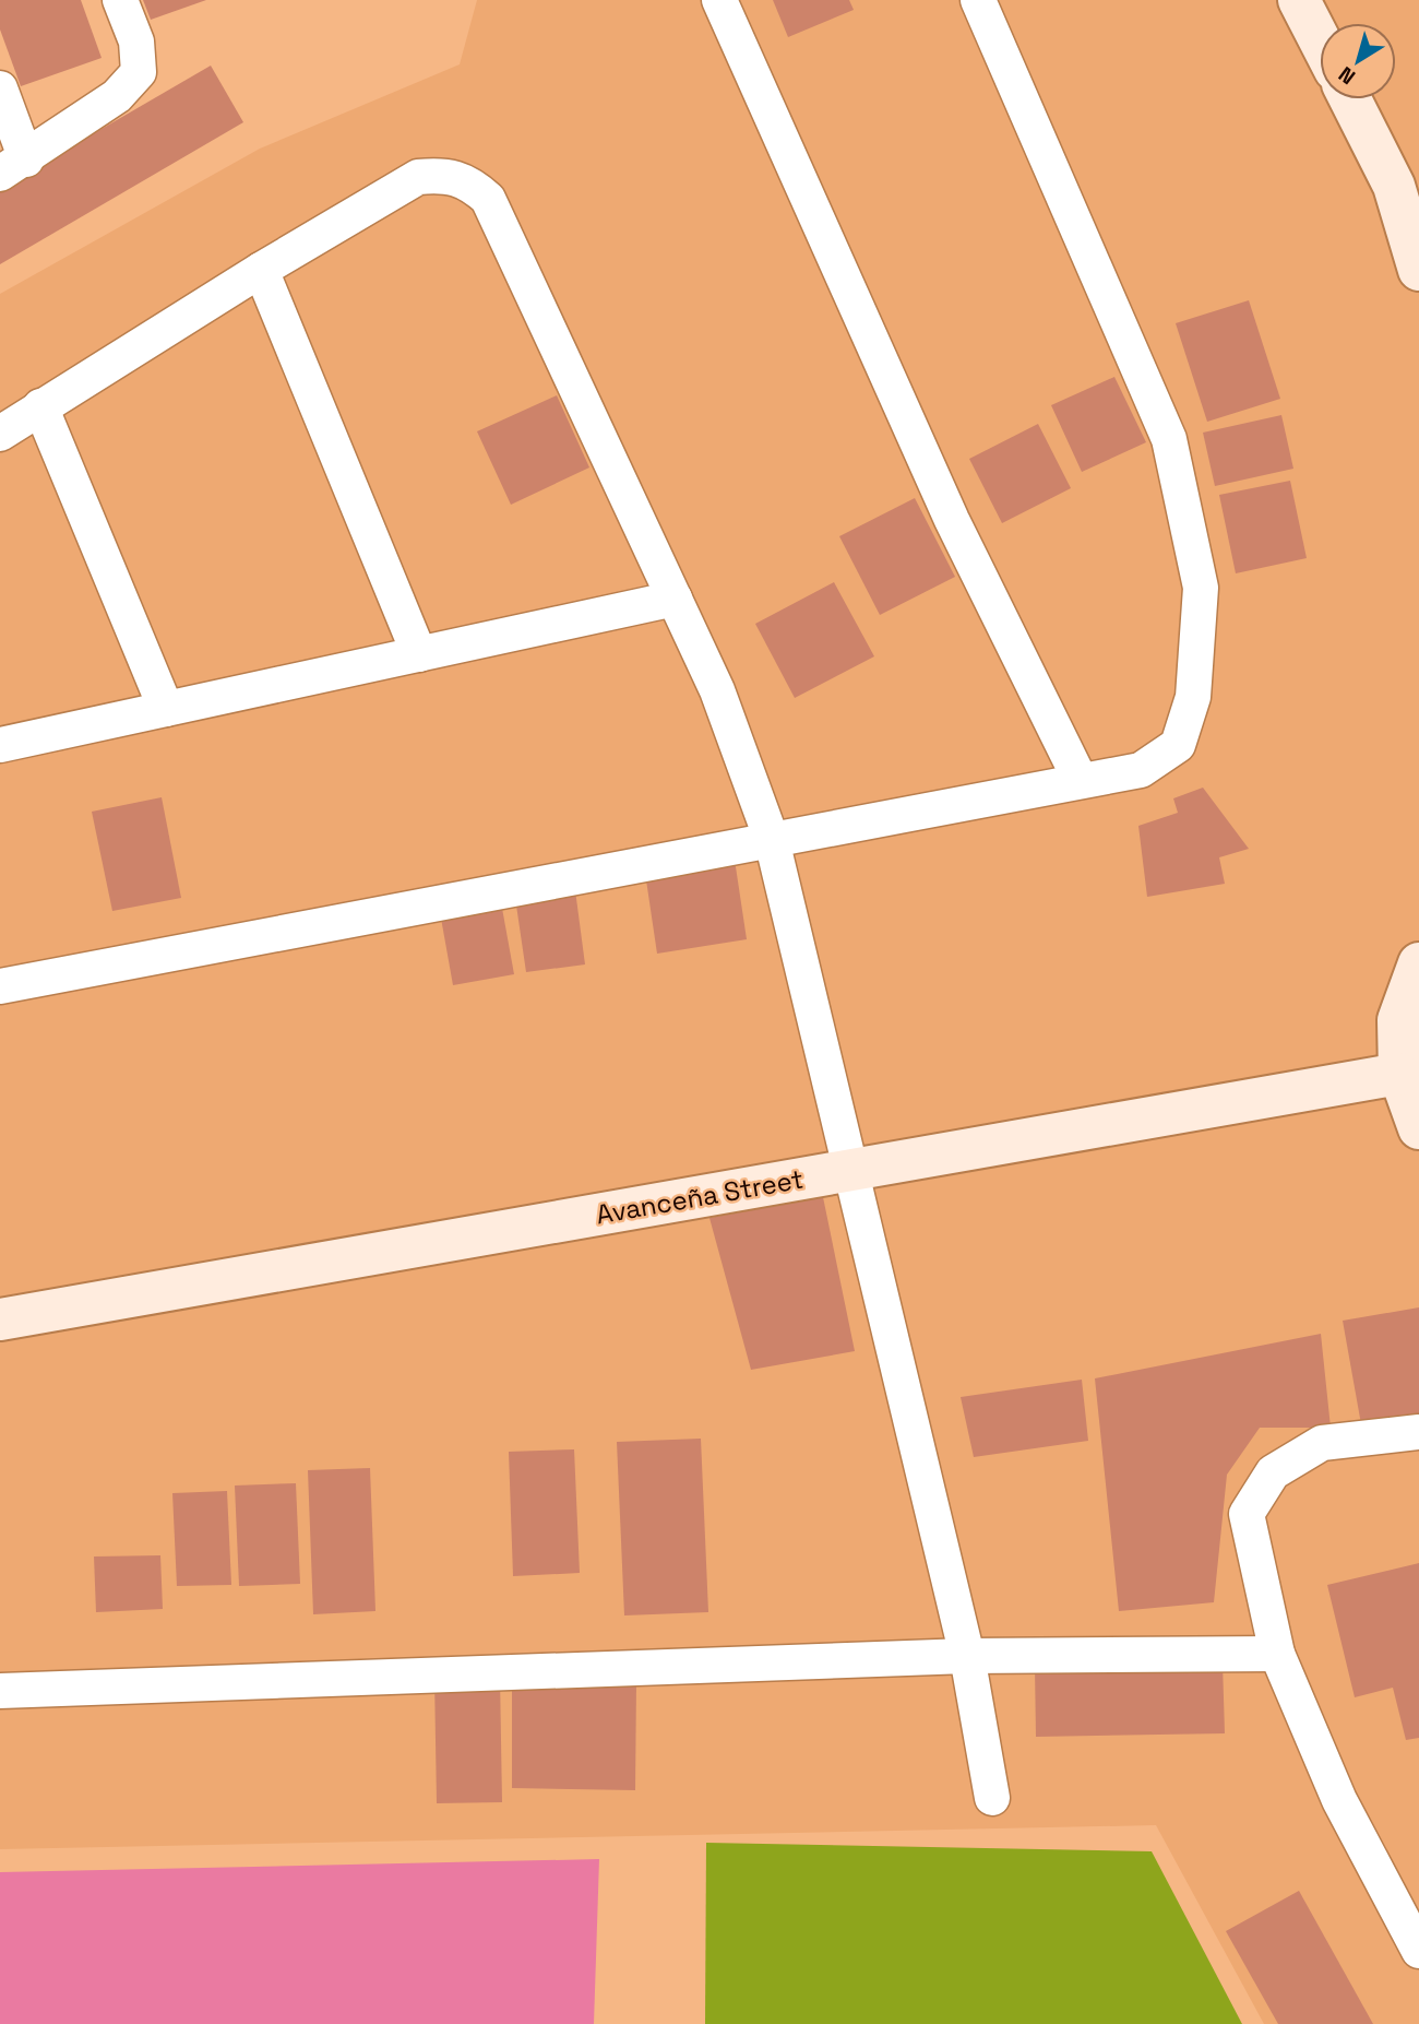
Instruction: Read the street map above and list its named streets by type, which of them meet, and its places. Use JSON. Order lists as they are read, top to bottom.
{
  "streets": {
    "street": ["Avanceña Street"]
  },
  "north": "bottom left"
}
